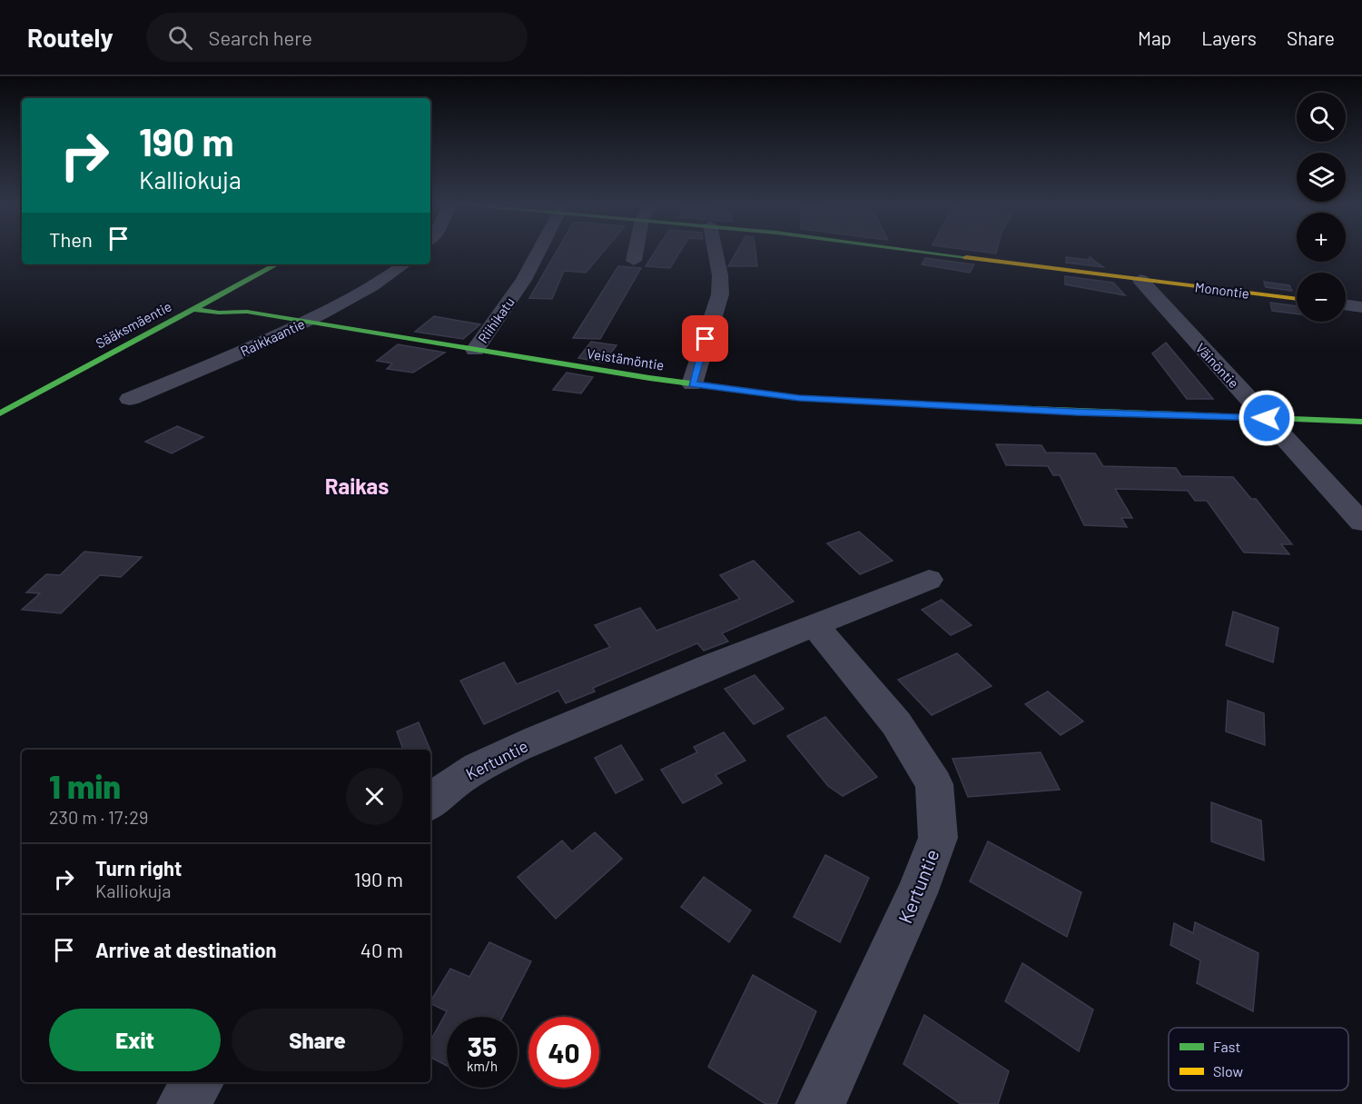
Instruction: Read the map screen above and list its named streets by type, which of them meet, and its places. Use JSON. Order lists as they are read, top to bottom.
{
  "streets": {
    "street": [
      "Monontie",
      "Riihikatu",
      "Sääksmäentie",
      "Raikkaantie",
      "Veistämöntie",
      "Väinöntie",
      "Kertuntie"
    ]
  },
  "crossings": [
    ["Monontie", "Väinöntie"],
    ["Riihikatu", "Veistämöntie"],
    ["Sääksmäentie", "Veistämöntie"],
    ["Raikkaantie", "Veistämöntie"],
    ["Veistämöntie", "Väinöntie"]
  ],
  "districts": ["Raikas"],
  "legend": ["Fast", "Slow"],
  "page": {
    "header": "Routely",
    "search": "Search here",
    "nav": ["Map", "Layers", "Share"],
    "map_buttons": ["+", "−"],
    "turn": ["190 m", "Kalliokuja"],
    "then": "Then",
    "heading": ["1 min", "230 m · 17:29"],
    "list": [
      {
        "name": "Turn right",
        "note": "Kalliokuja",
        "value": "190 m"
      },
      {
        "name": "Arrive at destination",
        "value": "40 m"
      }
    ],
    "buttons": ["Exit", "Share"],
    "speed": "35 km/h",
    "limit": "40"
  }
}
